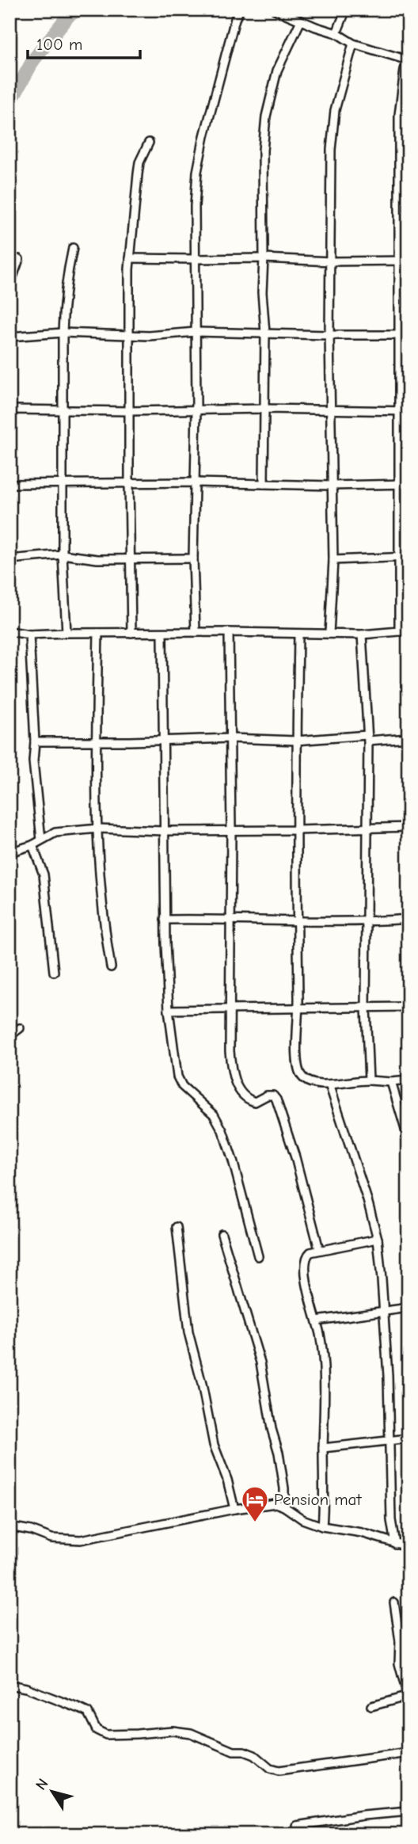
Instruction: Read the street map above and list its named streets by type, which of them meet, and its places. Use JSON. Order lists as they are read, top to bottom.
{
  "places": {
    "hotel": ["Pension mat"]
  },
  "scale_bar": "100 m",
  "north": "top left"
}
